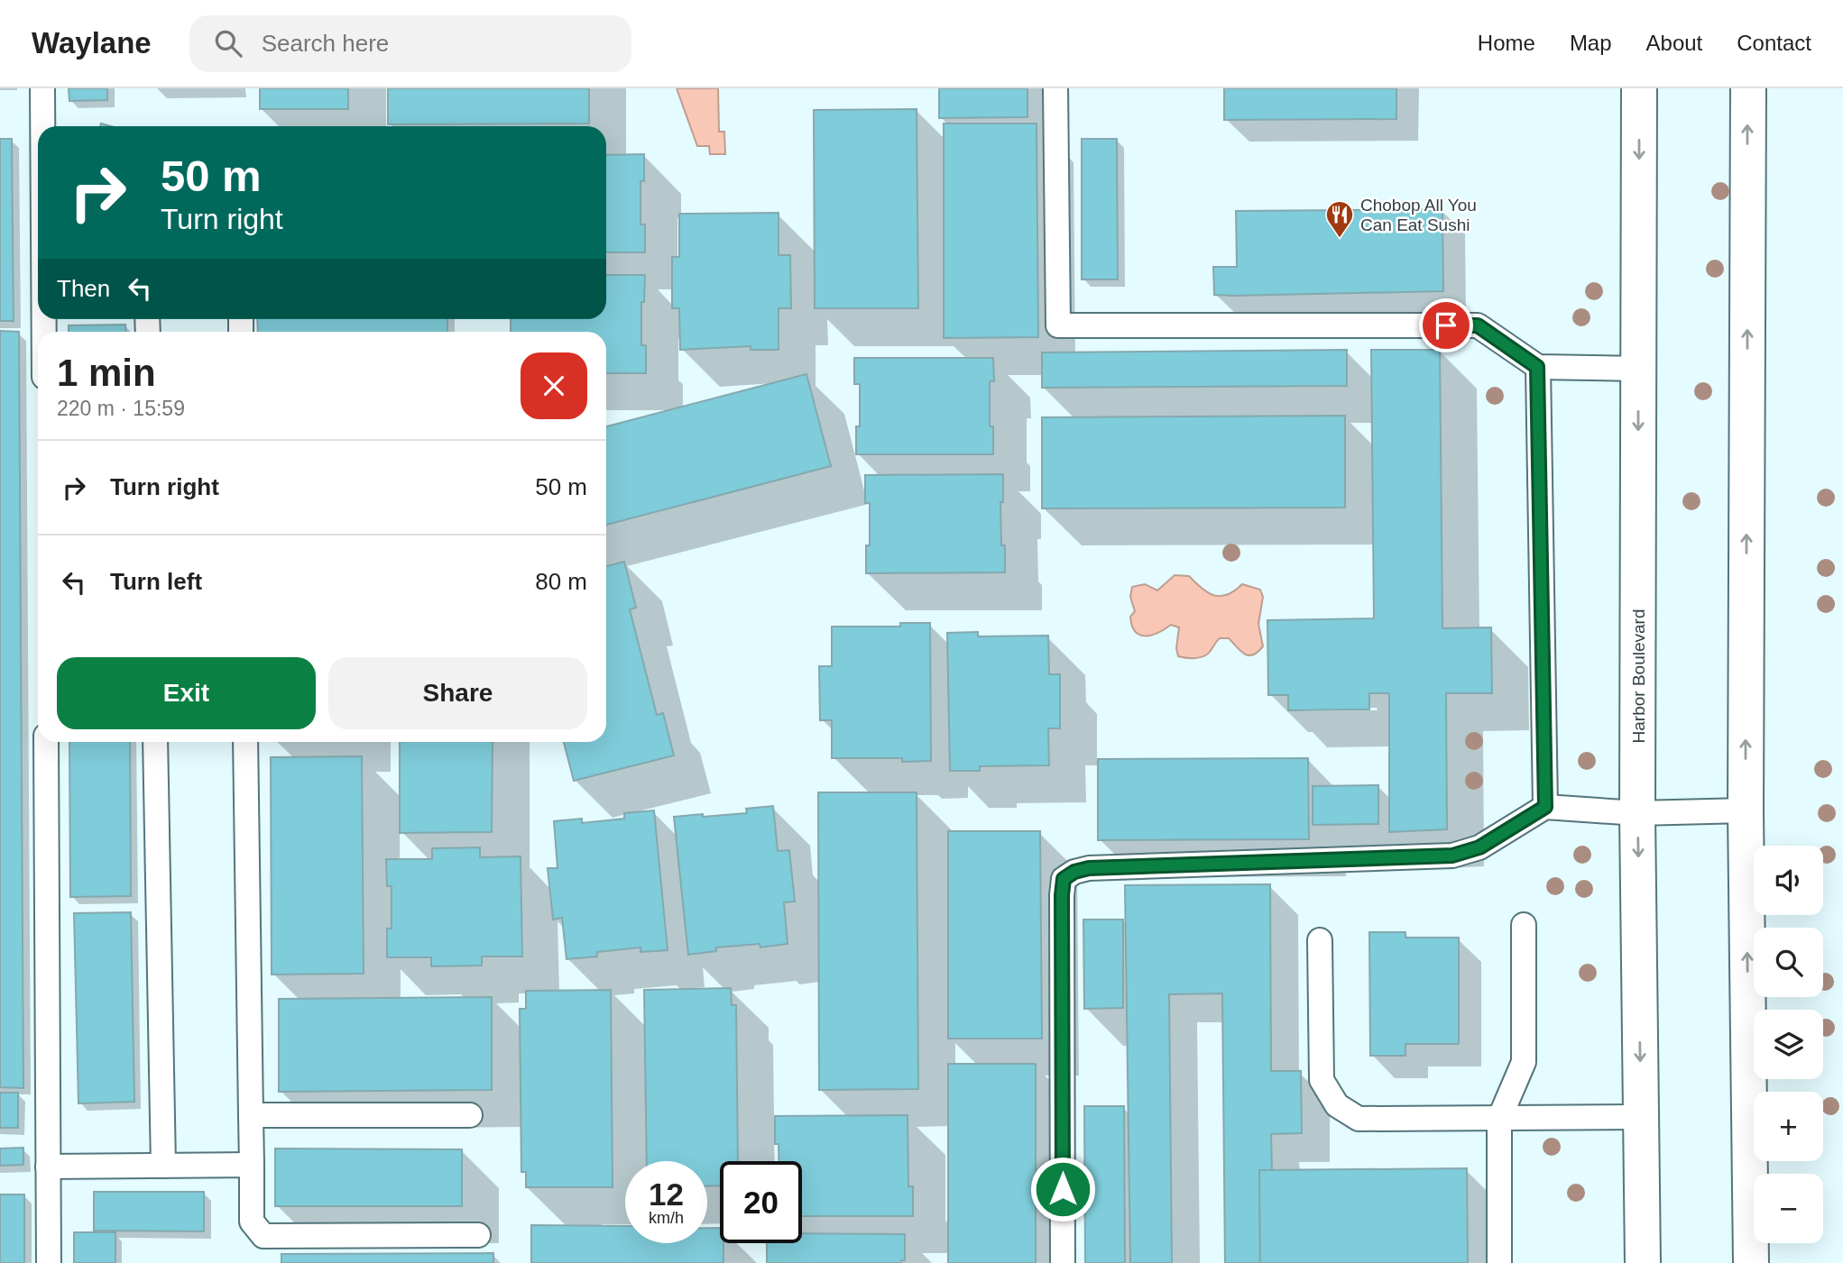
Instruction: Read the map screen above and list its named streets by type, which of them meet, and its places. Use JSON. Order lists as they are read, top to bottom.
{
  "streets": {
    "main road": ["Harbor Boulevard"]
  },
  "places": {
    "restaurant": ["Chobop All You Can Eat Sushi"]
  },
  "page": {
    "header": "Waylane",
    "search": "Search here",
    "nav": [
      "Home",
      "Map",
      "About",
      "Contact"
    ],
    "turn": ["50 m", "Turn right"],
    "then": "Then",
    "heading": ["1 min", "220 m · 15:59"],
    "list": [
      {
        "name": "Turn right",
        "value": "50 m"
      },
      {
        "name": "Turn left",
        "value": "80 m"
      }
    ],
    "buttons": ["Exit", "Share"],
    "map_buttons": ["+", "−"],
    "speed": "12 km/h",
    "limit": "20"
  }
}
